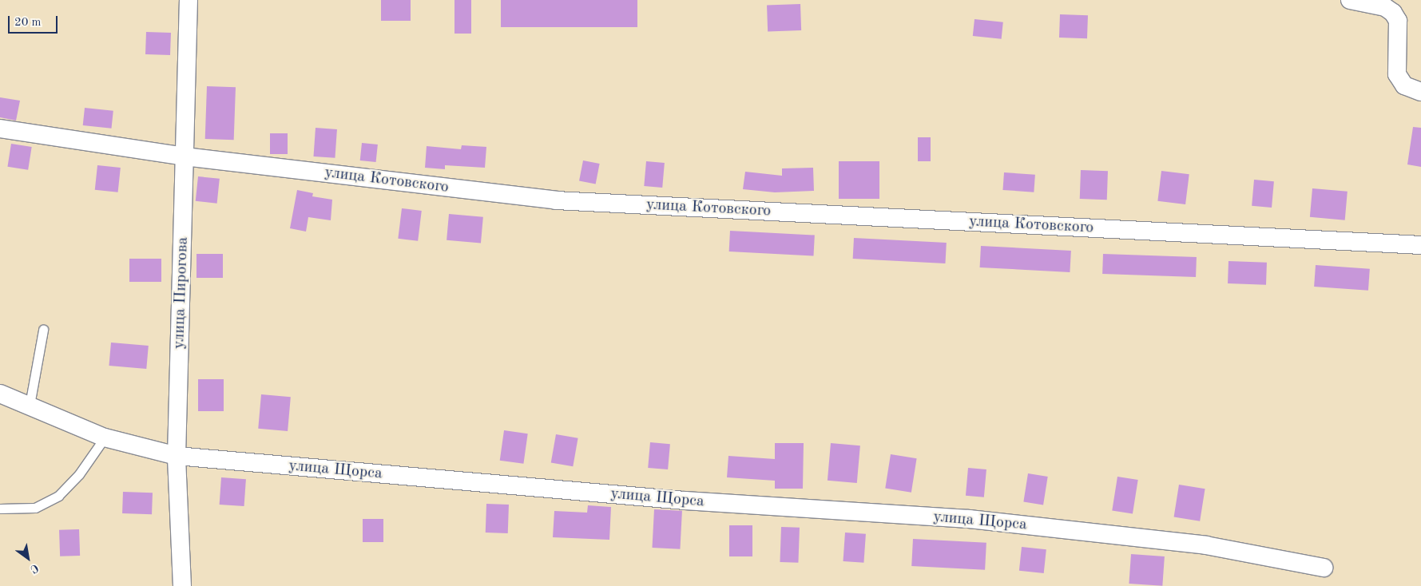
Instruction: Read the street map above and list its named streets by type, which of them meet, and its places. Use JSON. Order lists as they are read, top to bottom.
{
  "streets": {
    "street": ["улица Котовского", "улица Пирогова", "улица Щорса"]
  },
  "crossings": [
    ["улица Котовского", "улица Пирогова"],
    ["улица Пирогова", "улица Щорса"]
  ],
  "scale_bar": "20 m",
  "north": "bottom right"
}
